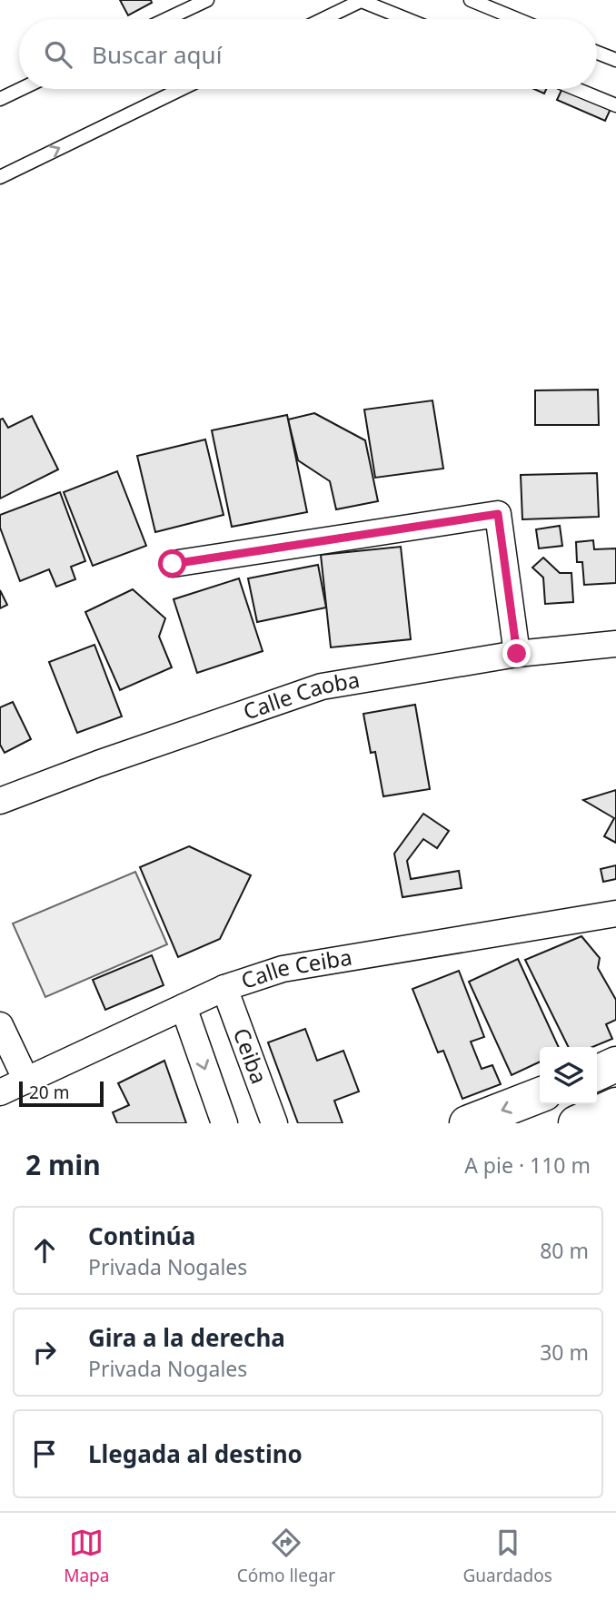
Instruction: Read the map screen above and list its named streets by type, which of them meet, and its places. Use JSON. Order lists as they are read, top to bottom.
{
  "streets": {
    "street": ["Calle Caoba", "Calle Ceiba", "Ceiba"]
  },
  "crossings": [
    ["Calle Ceiba", "Ceiba"]
  ],
  "scale_bar": "20 m",
  "page": {
    "search": "Buscar aquí",
    "scale": "20 m",
    "heading": ["2 min", "A pie · 110 m"],
    "list": [
      ["Continúa", "Privada Nogales", "80 m"],
      ["Gira a la derecha", "Privada Nogales", "30 m"],
      "Llegada al destino"
    ],
    "nav": ["Mapa", "Cómo llegar", "Guardados"]
  }
}
